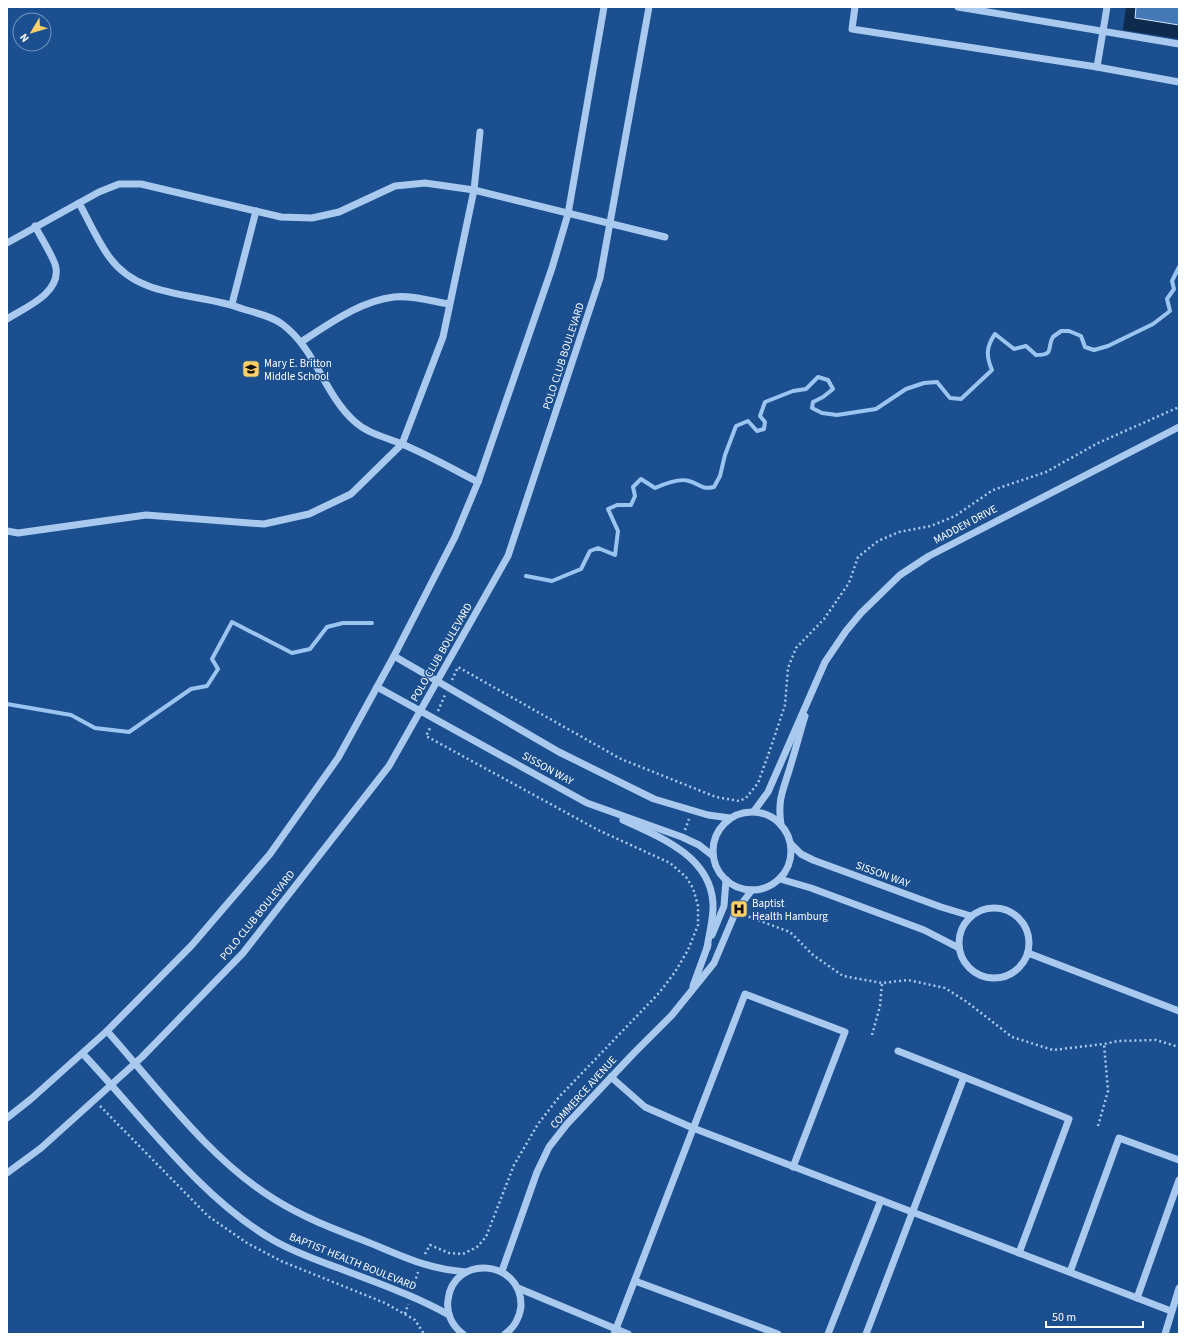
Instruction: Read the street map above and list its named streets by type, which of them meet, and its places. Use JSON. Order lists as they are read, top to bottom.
{
  "streets": {
    "street": [
      "POLO CLUB BOULEVARD",
      "MADDEN DRIVE",
      "SISSON WAY",
      "COMMERCE AVENUE",
      "BAPTIST HEALTH BOULEVARD"
    ]
  },
  "crossings": [
    ["POLO CLUB BOULEVARD", "SISSON WAY"],
    ["POLO CLUB BOULEVARD", "BAPTIST HEALTH BOULEVARD"],
    ["MADDEN DRIVE", "SISSON WAY"],
    ["MADDEN DRIVE", "COMMERCE AVENUE"],
    ["SISSON WAY", "COMMERCE AVENUE"]
  ],
  "places": {
    "school or university": ["Mary E. Britton Middle School"],
    "hospital": ["Baptist Health Hamburg"]
  },
  "scale_bar": "50 m",
  "north": "bottom left"
}
